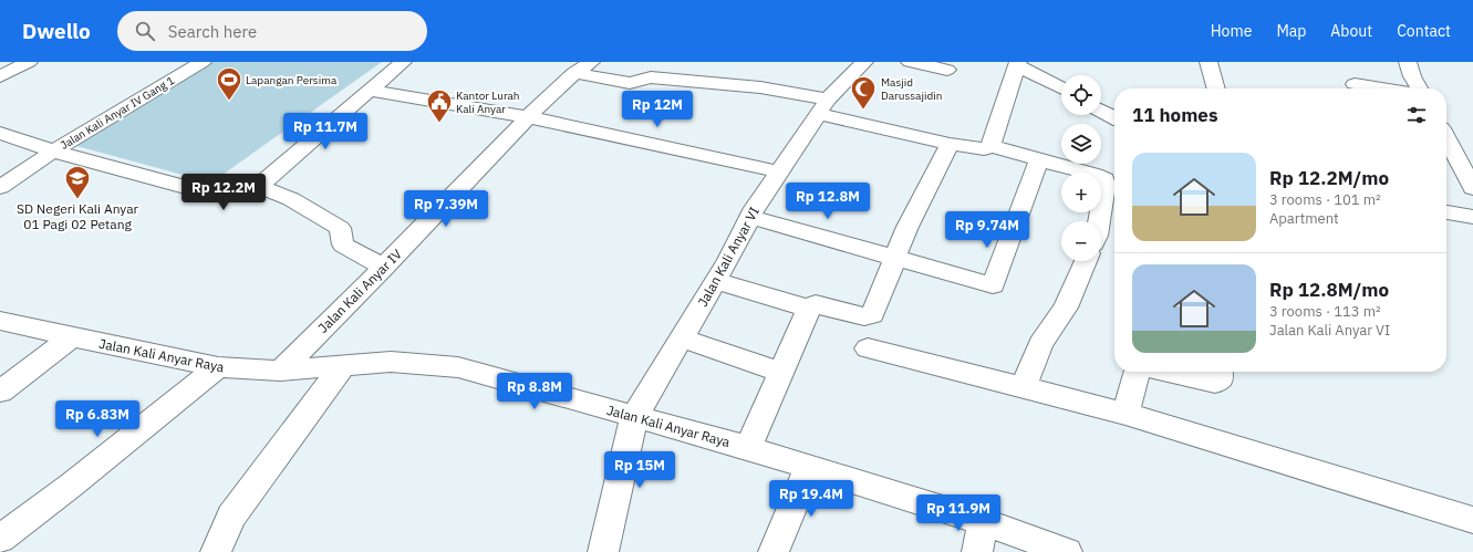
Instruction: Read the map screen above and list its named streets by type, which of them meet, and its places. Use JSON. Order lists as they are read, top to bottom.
{
  "streets": {
    "street": [
      "Jalan Kali Anyar IV Gang 1",
      "Jalan Kali Anyar VI",
      "Jalan Kali Anyar IV",
      "Jalan Kali Anyar Raya"
    ]
  },
  "crossings": [
    ["Jalan Kali Anyar VI", "Jalan Kali Anyar Raya"],
    ["Jalan Kali Anyar IV", "Jalan Kali Anyar Raya"]
  ],
  "places": {
    "sports": ["Lapangan Persima"],
    "mosque": ["Masjid Darussajidin"],
    "public building": ["Kantor Lurah Kali Anyar"],
    "school or university": ["SD Negeri Kali Anyar 01 Pagi 02 Petang"]
  },
  "page": {
    "header": "Dwello",
    "search": "Search here",
    "nav": [
      "Home",
      "Map",
      "About",
      "Contact"
    ],
    "map_buttons": ["+", "−"],
    "heading": "11 homes",
    "price": [
      "Rp 12M",
      "Rp 11.7M",
      "Rp 12.2M",
      "Rp 12.8M",
      "Rp 7.39M",
      "Rp 9.74M",
      "Rp 8.8M",
      "Rp 6.83M",
      "Rp 15M",
      "Rp 19.4M",
      "Rp 11.9M"
    ],
    "list": [
      {
        "name": "Rp 12.2M/mo",
        "note": "3 rooms · 101 m² · Apartment"
      },
      {
        "name": "Rp 12.8M/mo",
        "note": "3 rooms · 113 m² · Jalan Kali Anyar VI"
      }
    ]
  }
}
